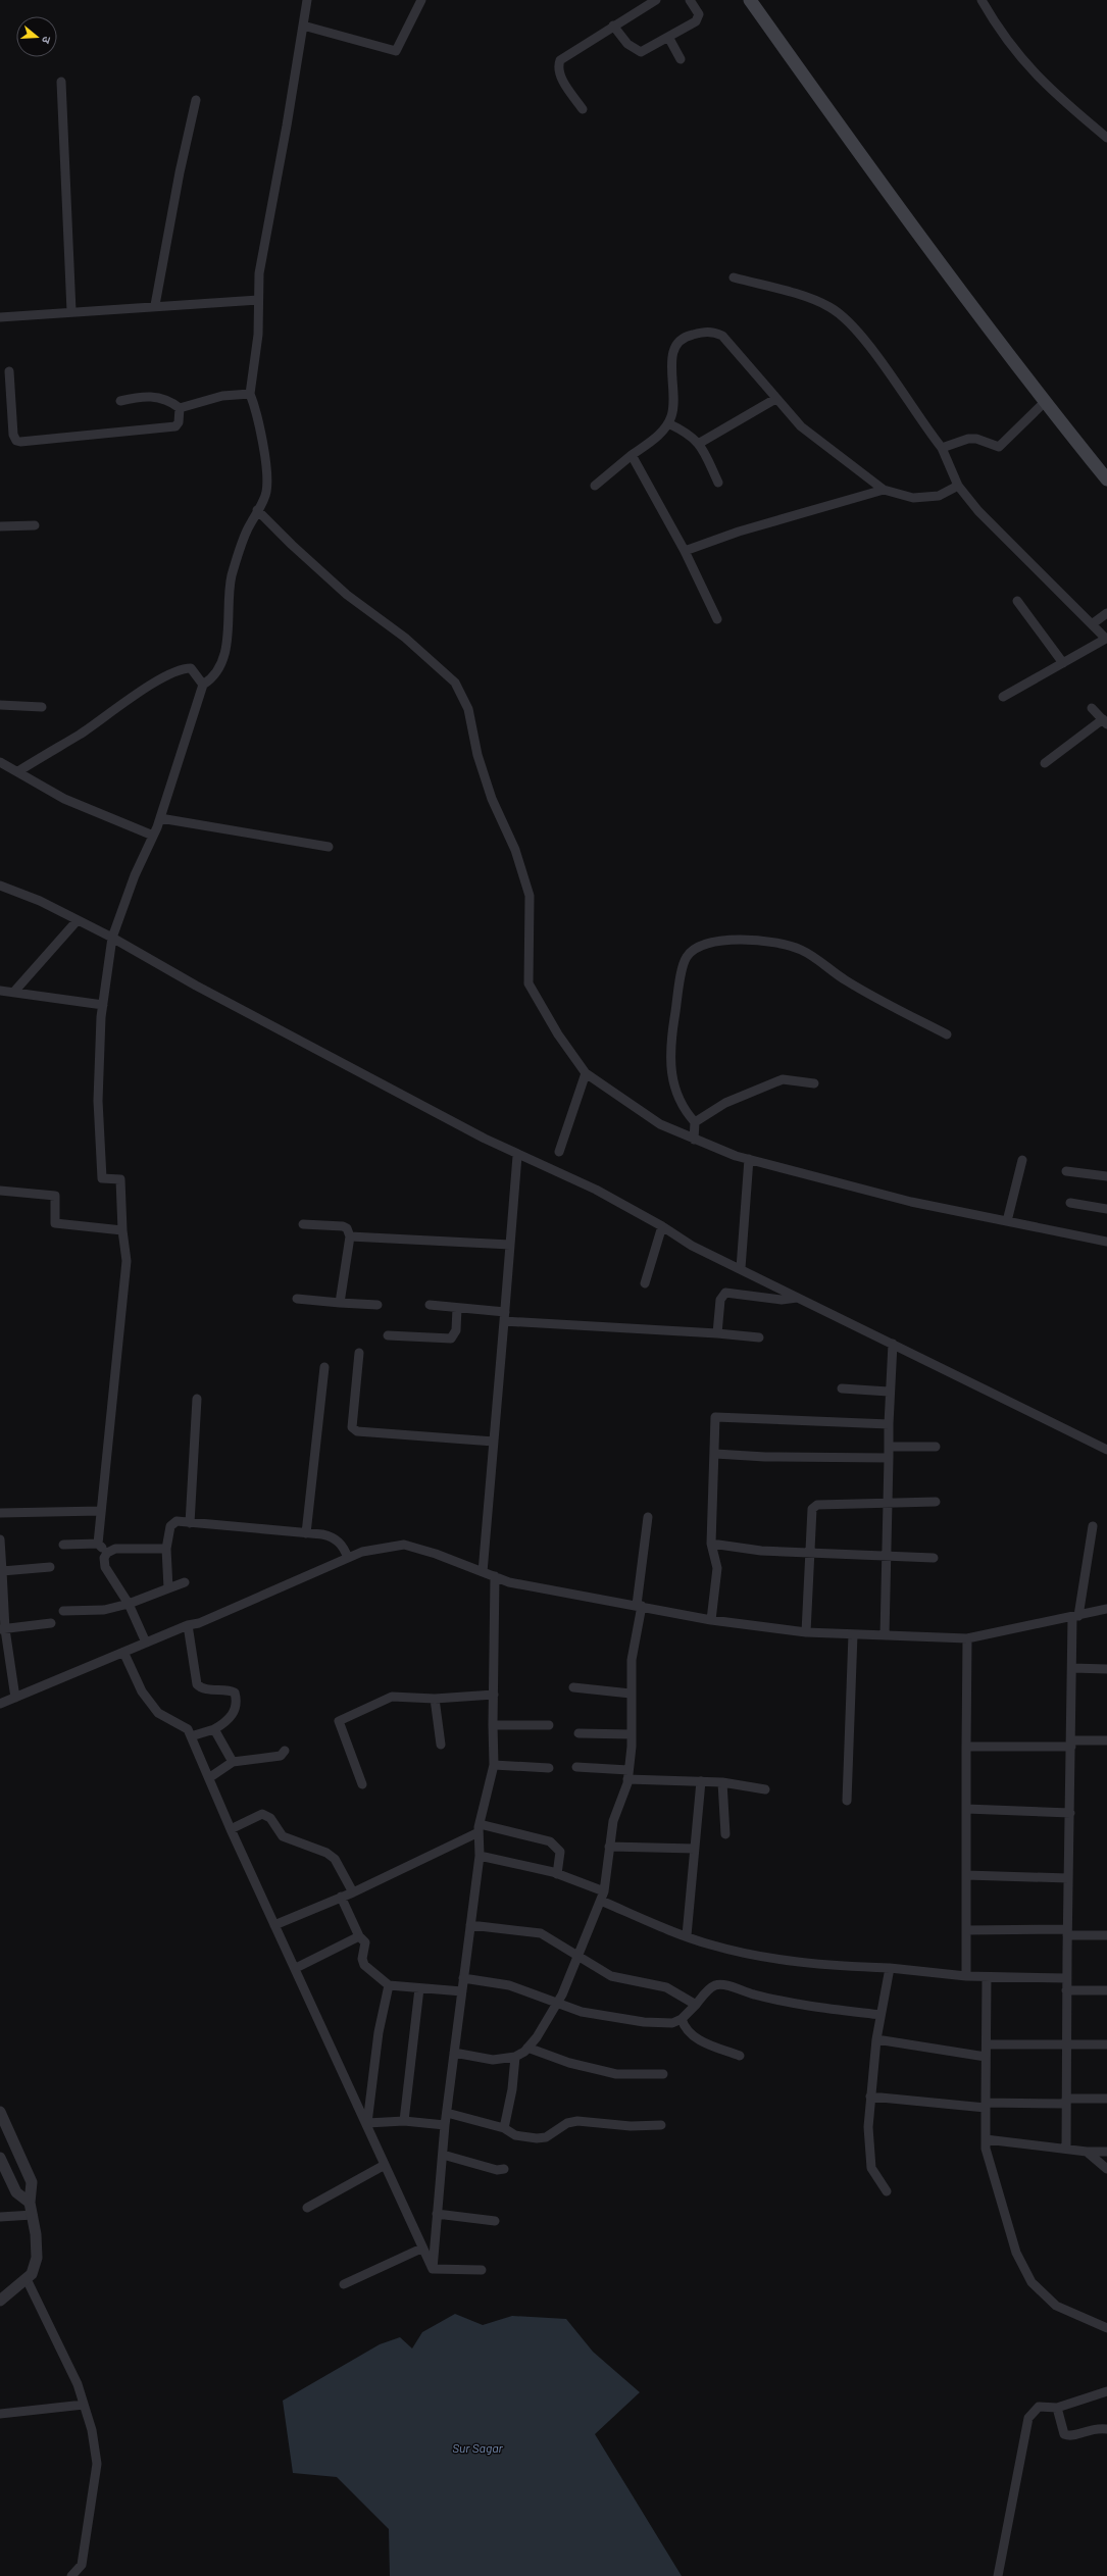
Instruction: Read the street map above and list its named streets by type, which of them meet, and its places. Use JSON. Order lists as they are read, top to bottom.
{
  "water": ["Sur Sagar"],
  "north": "right"
}
